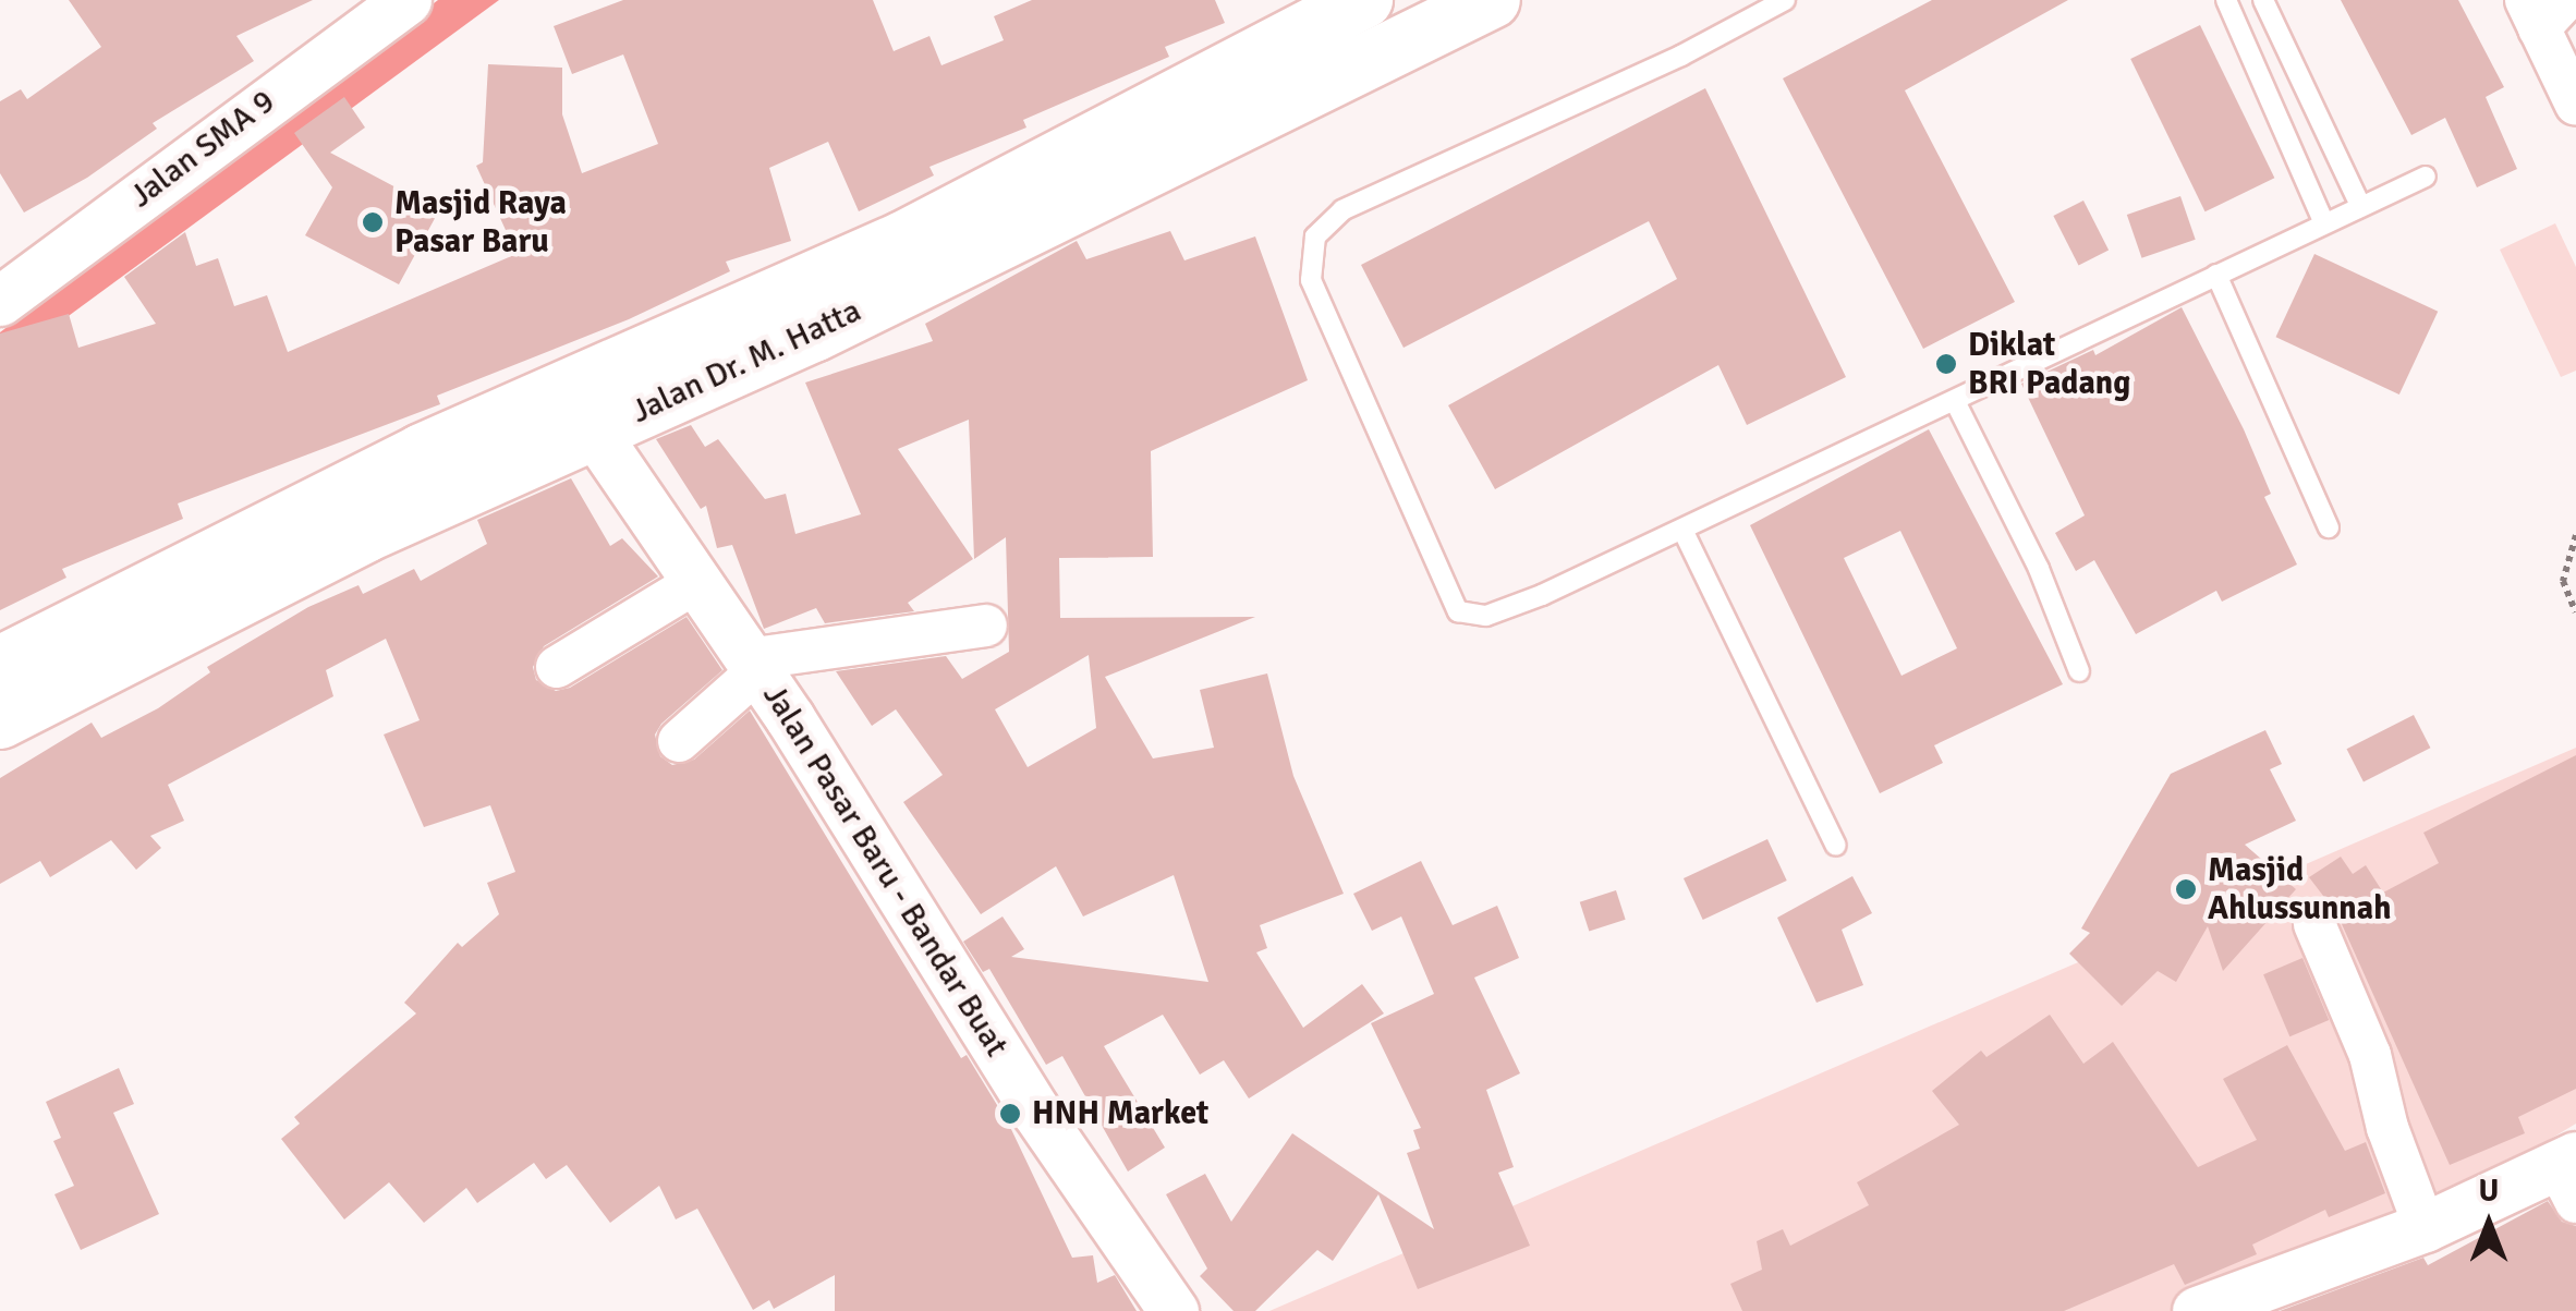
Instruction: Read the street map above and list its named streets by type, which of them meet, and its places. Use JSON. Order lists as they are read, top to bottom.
{
  "streets": {
    "main road": ["Jalan Dr. M. Hatta"],
    "street": ["Jalan SMA 9", "Jalan Pasar Baru - Bandar Buat"]
  },
  "crossings": [
    ["Jalan Dr. M. Hatta", "Jalan Pasar Baru - Bandar Buat"]
  ],
  "places": [
    "Masjid Raya Pasar Baru",
    "Diklat BRI Padang",
    "Masjid Ahlussunnah",
    "HNH Market"
  ],
  "north": "top"
}
